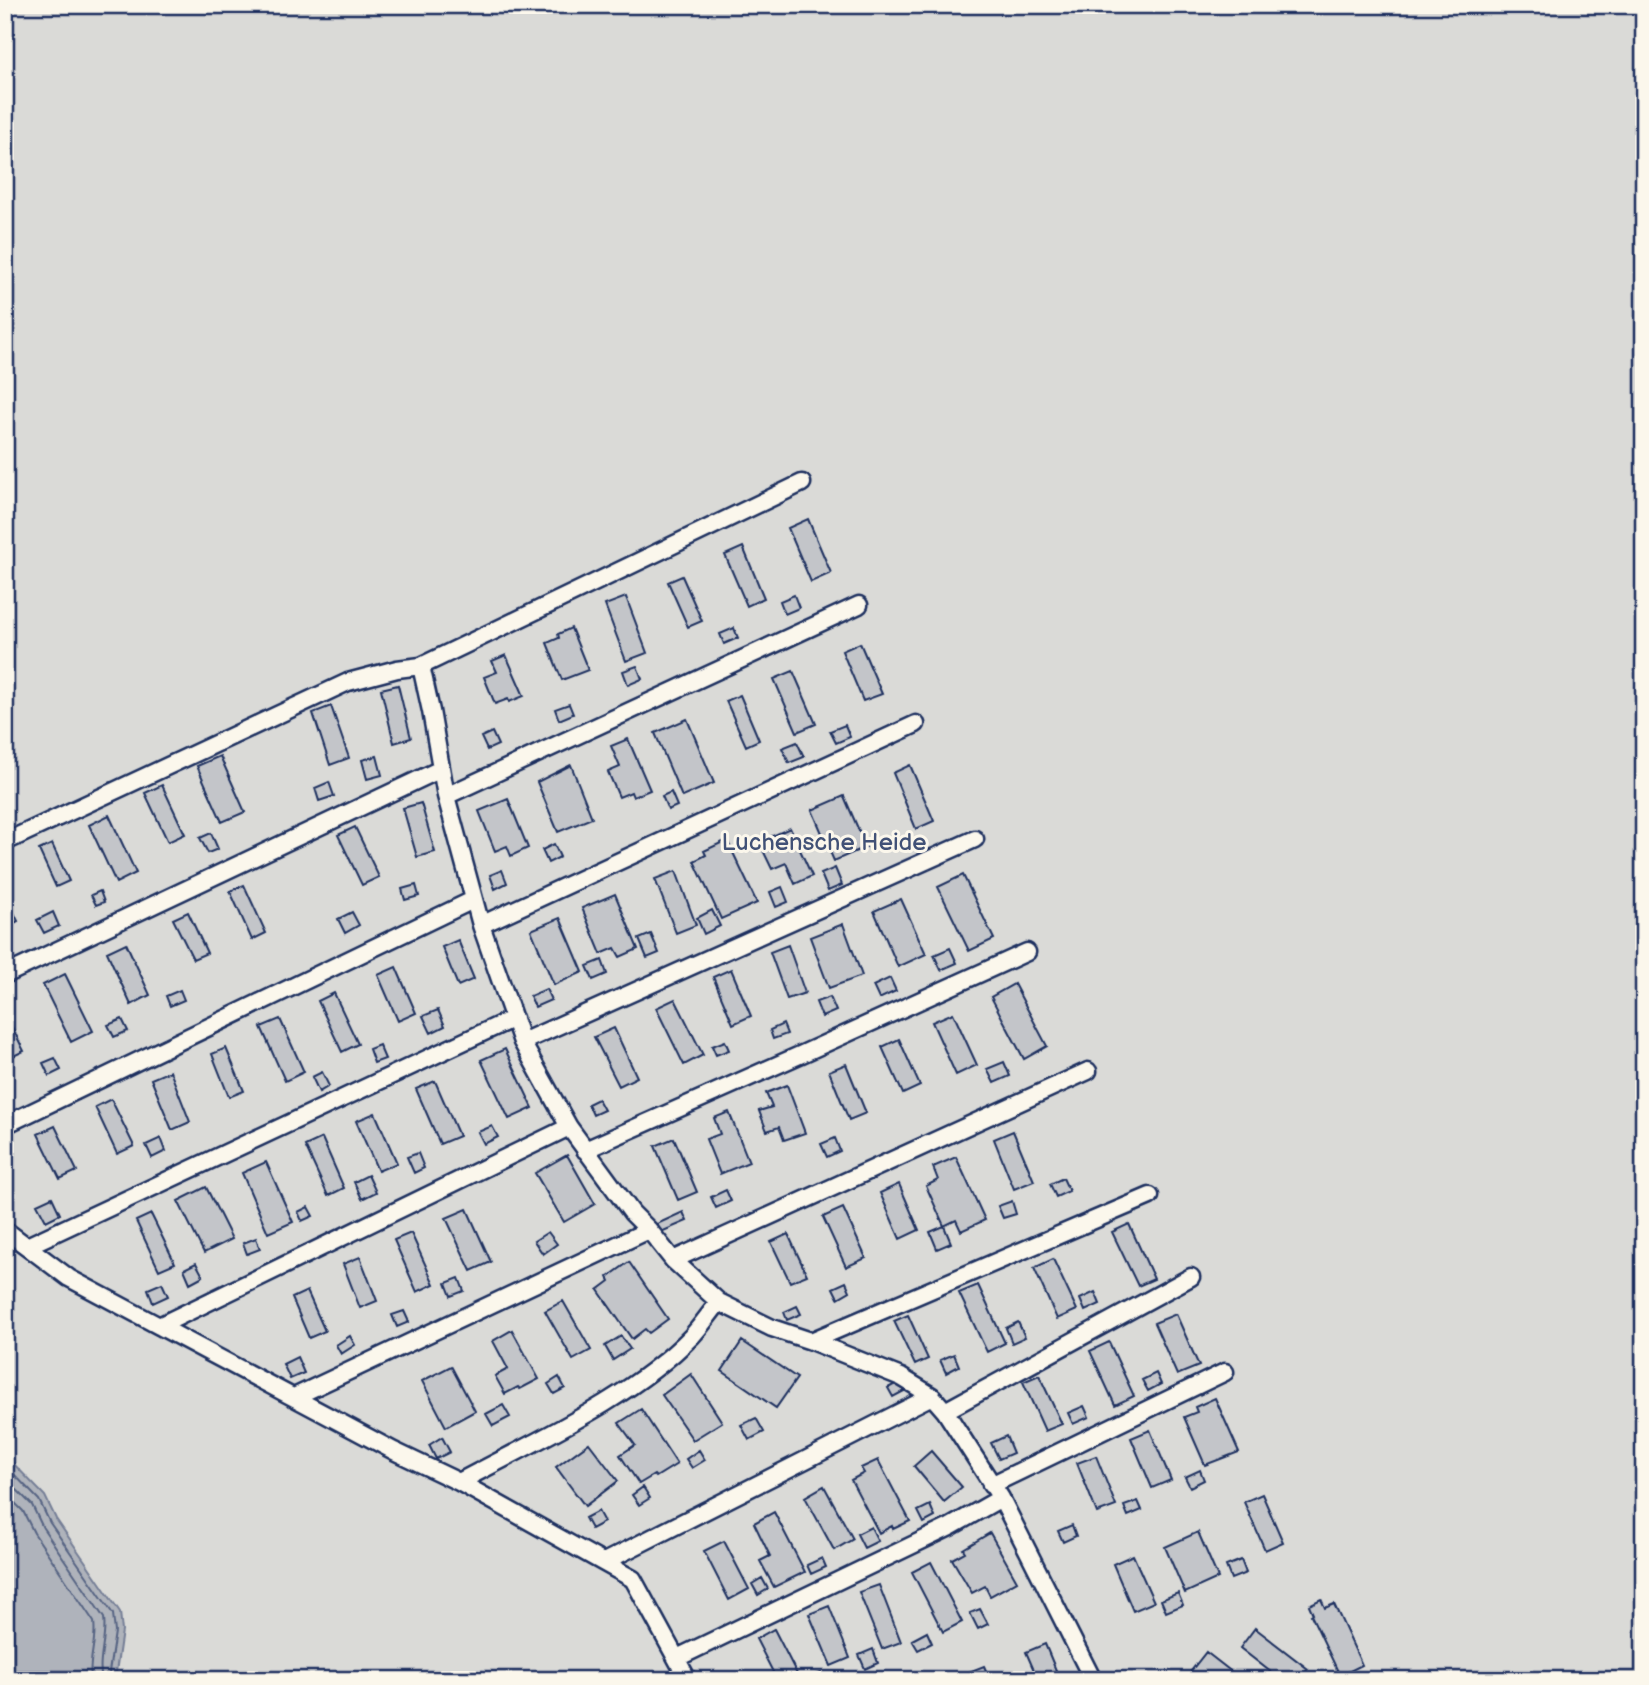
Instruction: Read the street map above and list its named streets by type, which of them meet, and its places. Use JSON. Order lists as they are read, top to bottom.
{
  "parks": ["Luchensche Heide"]
}
